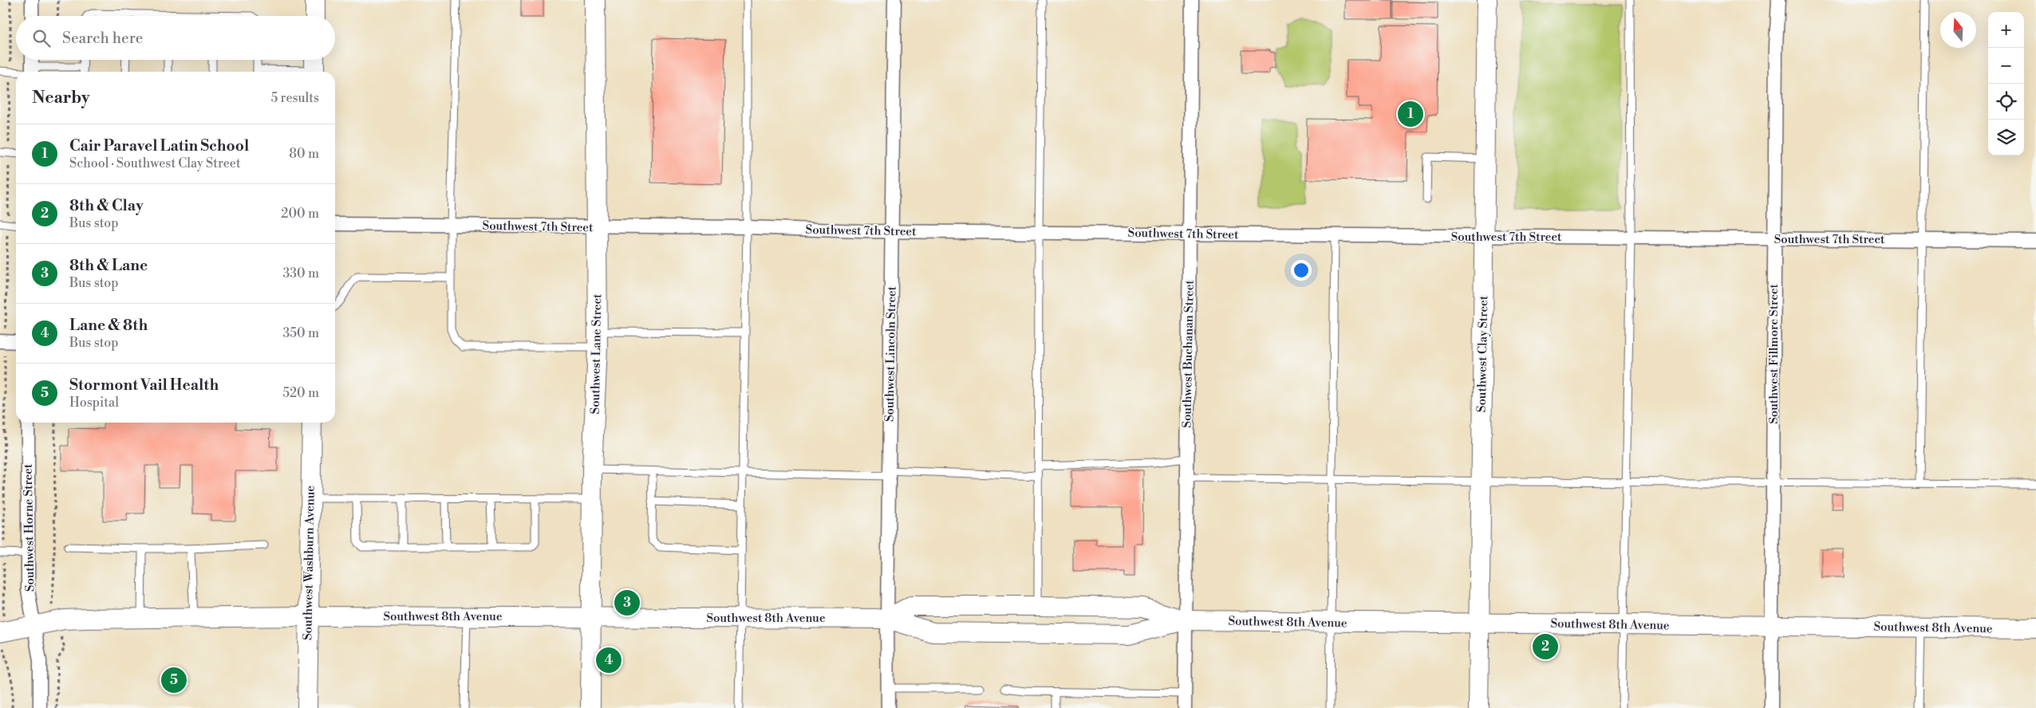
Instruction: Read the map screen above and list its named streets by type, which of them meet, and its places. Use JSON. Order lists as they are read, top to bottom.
{
  "streets": {
    "street": [
      "Southwest 7th Street",
      "Southwest Lane Street",
      "Southwest Lincoln Street",
      "Southwest Buchanan Street",
      "Southwest Clay Street",
      "Southwest Fillmore Street",
      "Southwest Horne Street",
      "Southwest Washburn Avenue",
      "Southwest 8th Avenue"
    ]
  },
  "crossings": [
    ["Southwest 7th Street", "Southwest Lane Street"],
    ["Southwest 7th Street", "Southwest Lincoln Street"],
    ["Southwest 7th Street", "Southwest Buchanan Street"],
    ["Southwest 7th Street", "Southwest Clay Street"],
    ["Southwest 7th Street", "Southwest Fillmore Street"],
    ["Southwest Lane Street", "Southwest 8th Avenue"],
    ["Southwest Lincoln Street", "Southwest 8th Avenue"],
    ["Southwest Buchanan Street", "Southwest 8th Avenue"],
    ["Southwest Clay Street", "Southwest 8th Avenue"],
    ["Southwest Fillmore Street", "Southwest 8th Avenue"],
    ["Southwest Horne Street", "Southwest 8th Avenue"],
    ["Southwest Washburn Avenue", "Southwest 8th Avenue"]
  ],
  "north": "top",
  "page": {
    "map_buttons": ["+", "−"],
    "search": "Search here",
    "heading": ["Nearby", "5 results"],
    "pins": [
      "1",
      "3",
      "2",
      "4",
      "5"
    ],
    "list": [
      {
        "mark": "1",
        "name": "Cair Paravel Latin School",
        "note": "School · Southwest Clay Street",
        "value": "80 m"
      },
      {
        "mark": "2",
        "name": "8th & Clay",
        "note": "Bus stop",
        "value": "200 m"
      },
      {
        "mark": "3",
        "name": "8th & Lane",
        "note": "Bus stop",
        "value": "330 m"
      },
      {
        "mark": "4",
        "name": "Lane & 8th",
        "note": "Bus stop",
        "value": "350 m"
      },
      {
        "mark": "5",
        "name": "Stormont Vail Health",
        "note": "Hospital",
        "value": "520 m"
      }
    ]
  }
}
